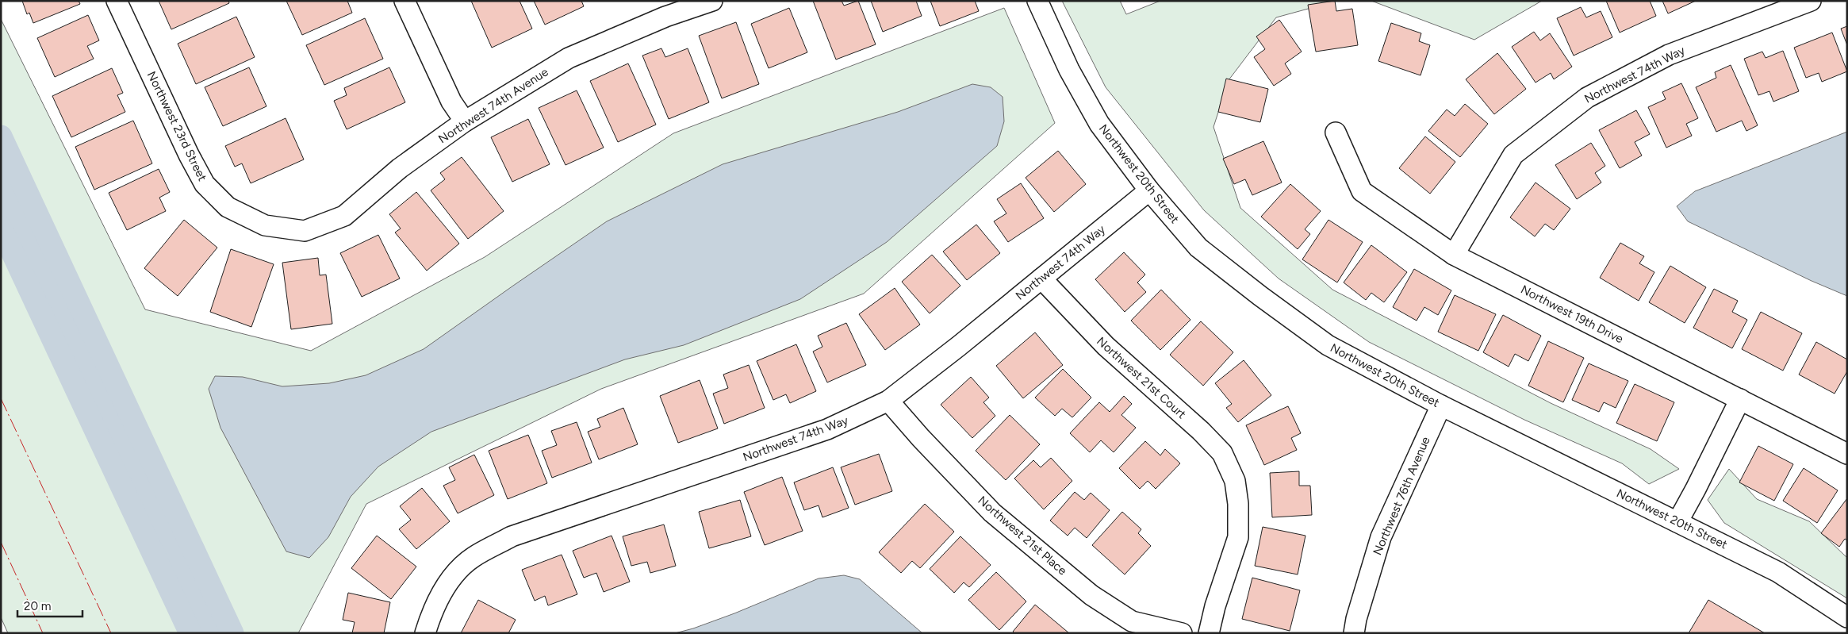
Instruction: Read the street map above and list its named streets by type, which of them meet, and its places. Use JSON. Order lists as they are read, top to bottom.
{
  "streets": {
    "street": [
      "Northwest 74th Way",
      "Northwest 74th Avenue",
      "Northwest 23rd Street",
      "Northwest 20th Street",
      "Northwest 19th Drive",
      "Northwest 21st Court",
      "Northwest 76th Avenue",
      "Northwest 21st Place"
    ]
  },
  "crossings": [
    ["Northwest 74th Way", "Northwest 20th Street"],
    ["Northwest 74th Way", "Northwest 19th Drive"],
    ["Northwest 74th Way", "Northwest 21st Court"],
    ["Northwest 74th Way", "Northwest 21st Place"],
    ["Northwest 74th Avenue", "Northwest 23rd Street"],
    ["Northwest 20th Street", "Northwest 76th Avenue"]
  ],
  "scale_bar": "20 m"
}
